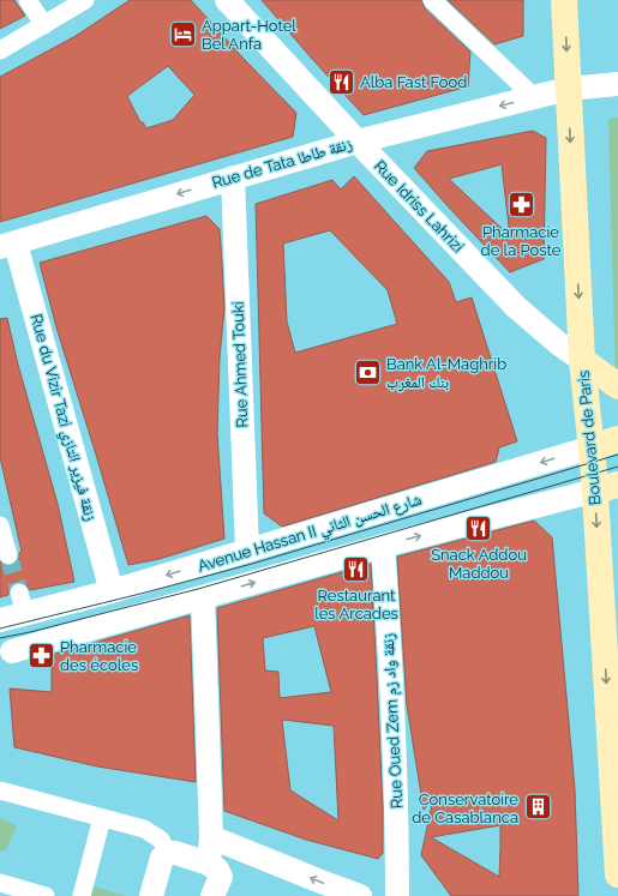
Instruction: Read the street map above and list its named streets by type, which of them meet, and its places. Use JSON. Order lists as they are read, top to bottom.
{
  "streets": {
    "main road": ["Boulevard de Paris", "Avenue Hassan II شارع الحسن الثاني"],
    "street": [
      "Rue de Tata زنقة طاطا",
      "Rue Idriss Lahrizi",
      "Rue Ahmed Touki",
      "Rue du Vizir Tazi زنقة فيزير التازي",
      "Rue Oued Zem زنقة واد زم"
    ]
  },
  "crossings": [
    ["Rue de Tata زنقة طاطا", "Rue Idriss Lahrizi"],
    ["Rue de Tata زنقة طاطا", "Rue Ahmed Touki"],
    ["Rue de Tata زنقة طاطا", "Rue du Vizir Tazi زنقة فيزير التازي"],
    ["Rue de Tata زنقة طاطا", "Boulevard de Paris"],
    ["Rue Idriss Lahrizi", "Boulevard de Paris"],
    ["Rue Ahmed Touki", "Avenue Hassan II شارع الحسن الثاني"],
    ["Rue du Vizir Tazi زنقة فيزير التازي", "Avenue Hassan II شارع الحسن الثاني"],
    ["Boulevard de Paris", "Avenue Hassan II شارع الحسن الثاني"],
    ["Avenue Hassan II شارع الحسن الثاني", "Rue Oued Zem زنقة واد زم"]
  ],
  "one_way": ["Rue de Tata زنقة طاطا", "Boulevard de Paris"],
  "places": {
    "hotel": ["Appart-Hotel Bel Anfa"],
    "restaurant": ["Alba Fast Food", "Snack Addou Maddou", "Restaurant les Arcades"],
    "pharmacy": ["Pharmacie de la Poste", "Pharmacie des écoles"],
    "bank": ["Bank Al-Maghrib بنك المغرب"],
    "building": ["Conservatoire de Casablanca"]
  }
}
